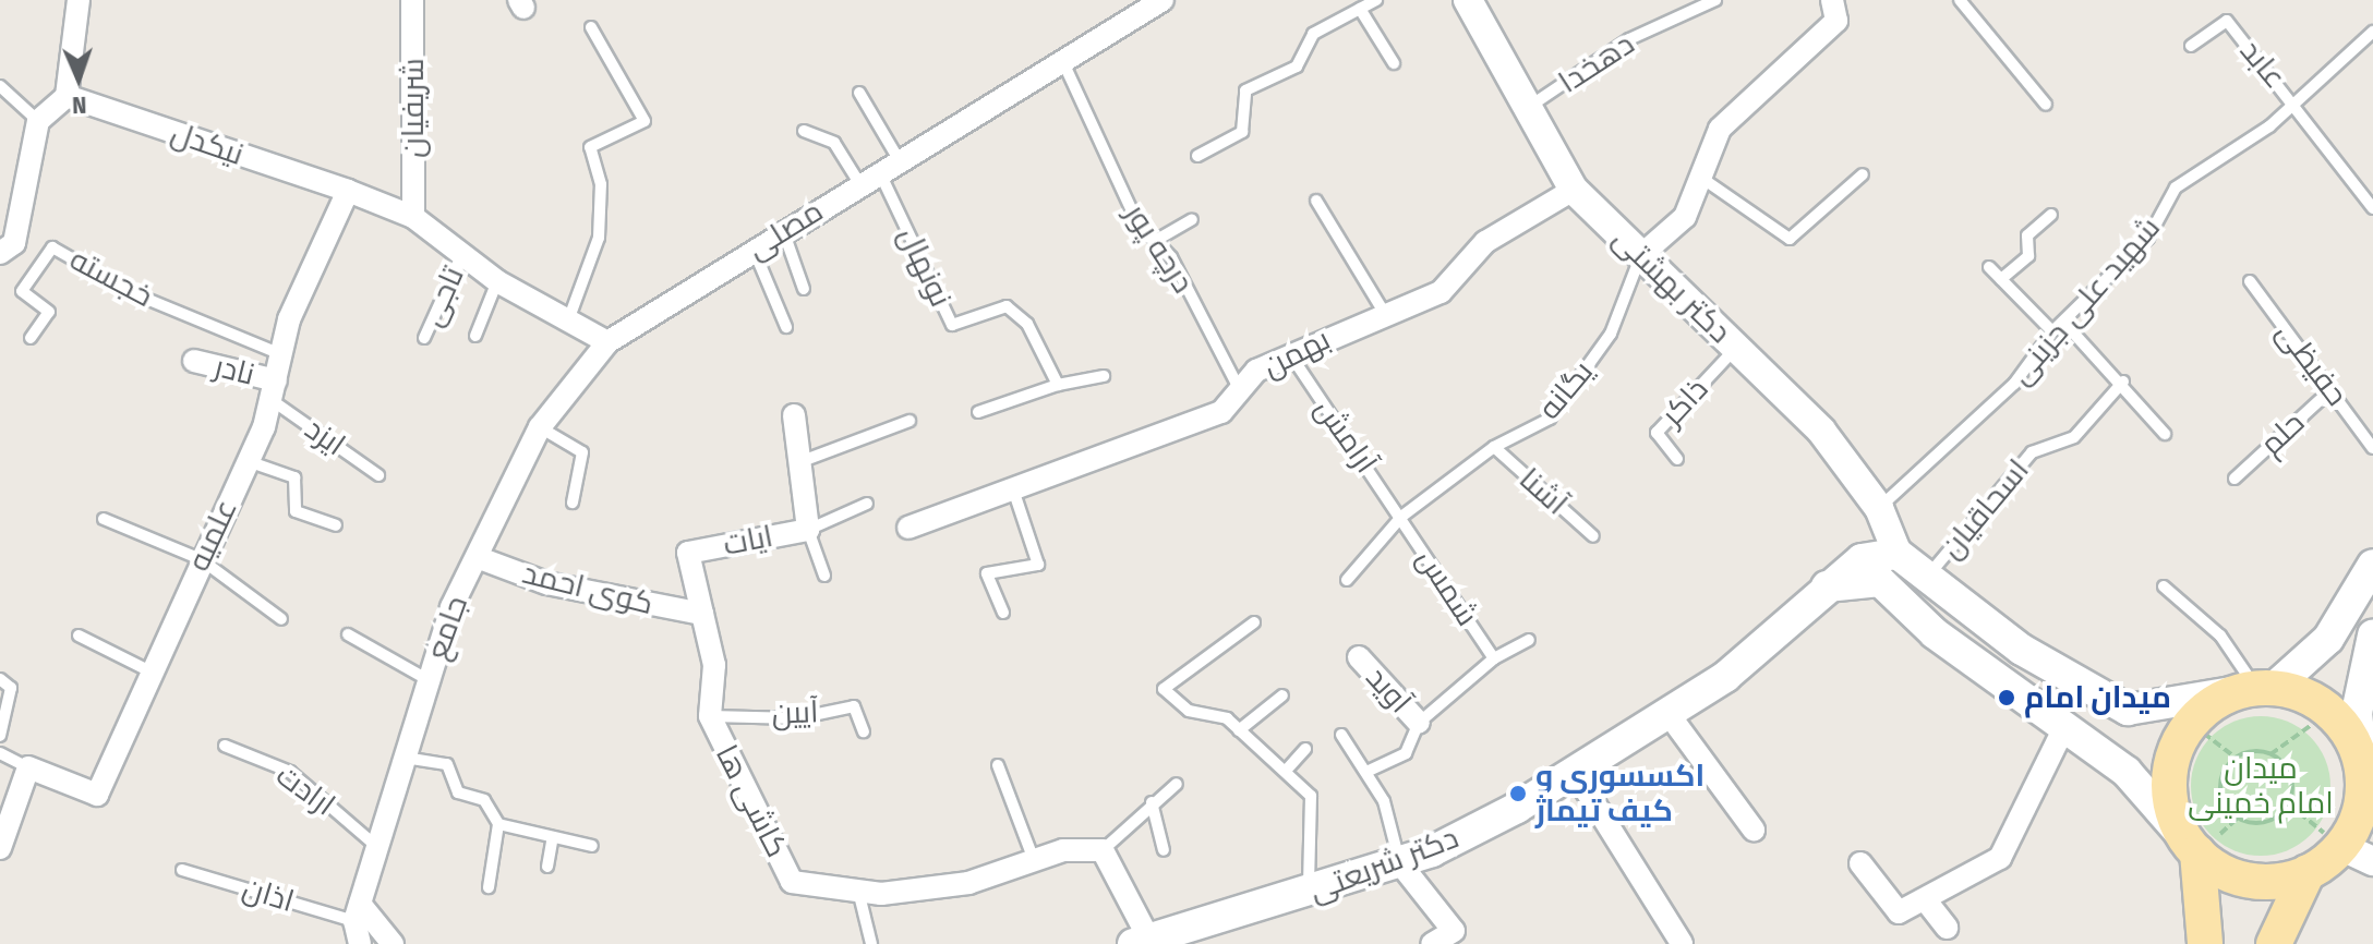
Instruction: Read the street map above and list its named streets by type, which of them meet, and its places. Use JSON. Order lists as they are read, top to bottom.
{
  "streets": {
    "main road": ["دکتر شریعتی"],
    "street": [
      "شریفیان",
      "نیکدل",
      "مصلی",
      "دکتر بهشتی",
      "بهمن",
      "نادر",
      "علمیه",
      "ایات",
      "کوی احمد",
      "جامع",
      "آوید",
      "کاشی ها"
    ],
    "lane": [
      "دهخدا",
      "عابد",
      "درچه پور",
      "نونهال",
      "خجسته",
      "تاجی",
      "شهید علی جزینی",
      "حفیظی",
      "یگانه",
      "ذاکر",
      "حلم",
      "آرامش",
      "ایزد",
      "آشنا",
      "اسحاقیان",
      "شمس",
      "آیین",
      "ارادت",
      "اذان"
    ]
  },
  "crossings": [
    ["دهخدا", "دکتر بهشتی"],
    ["عابد", "شهید علی جزینی"],
    ["نیکدل", "علمیه"],
    ["مصلی", "درچه پور"],
    ["مصلی", "نونهال"],
    ["مصلی", "جامع"],
    ["درچه پور", "بهمن"],
    ["خجسته", "علمیه"],
    ["دکتر بهشتی", "شهید علی جزینی"],
    ["دکتر بهشتی", "بهمن"],
    ["دکتر بهشتی", "یگانه"],
    ["دکتر بهشتی", "ذاکر"],
    ["دکتر بهشتی", "دکتر شریعتی"],
    ["بهمن", "آرامش"],
    ["حفیظی", "حلم"],
    ["نادر", "ایزد"],
    ["نادر", "علمیه"],
    ["یگانه", "آرامش"],
    ["یگانه", "آشنا"],
    ["یگانه", "شمس"],
    ["آرامش", "شمس"],
    ["ایزد", "علمیه"],
    ["ایات", "کاشی ها"],
    ["شمس", "آوید"],
    ["کوی احمد", "جامع"],
    ["کوی احمد", "کاشی ها"],
    ["جامع", "ارادت"],
    ["جامع", "اذان"],
    ["آیین", "کاشی ها"]
  ],
  "parks": ["میدان امام خمینی"],
  "places": ["میدان امام", "اکسسوری و کیف تیماژ"],
  "north": "bottom"
}
